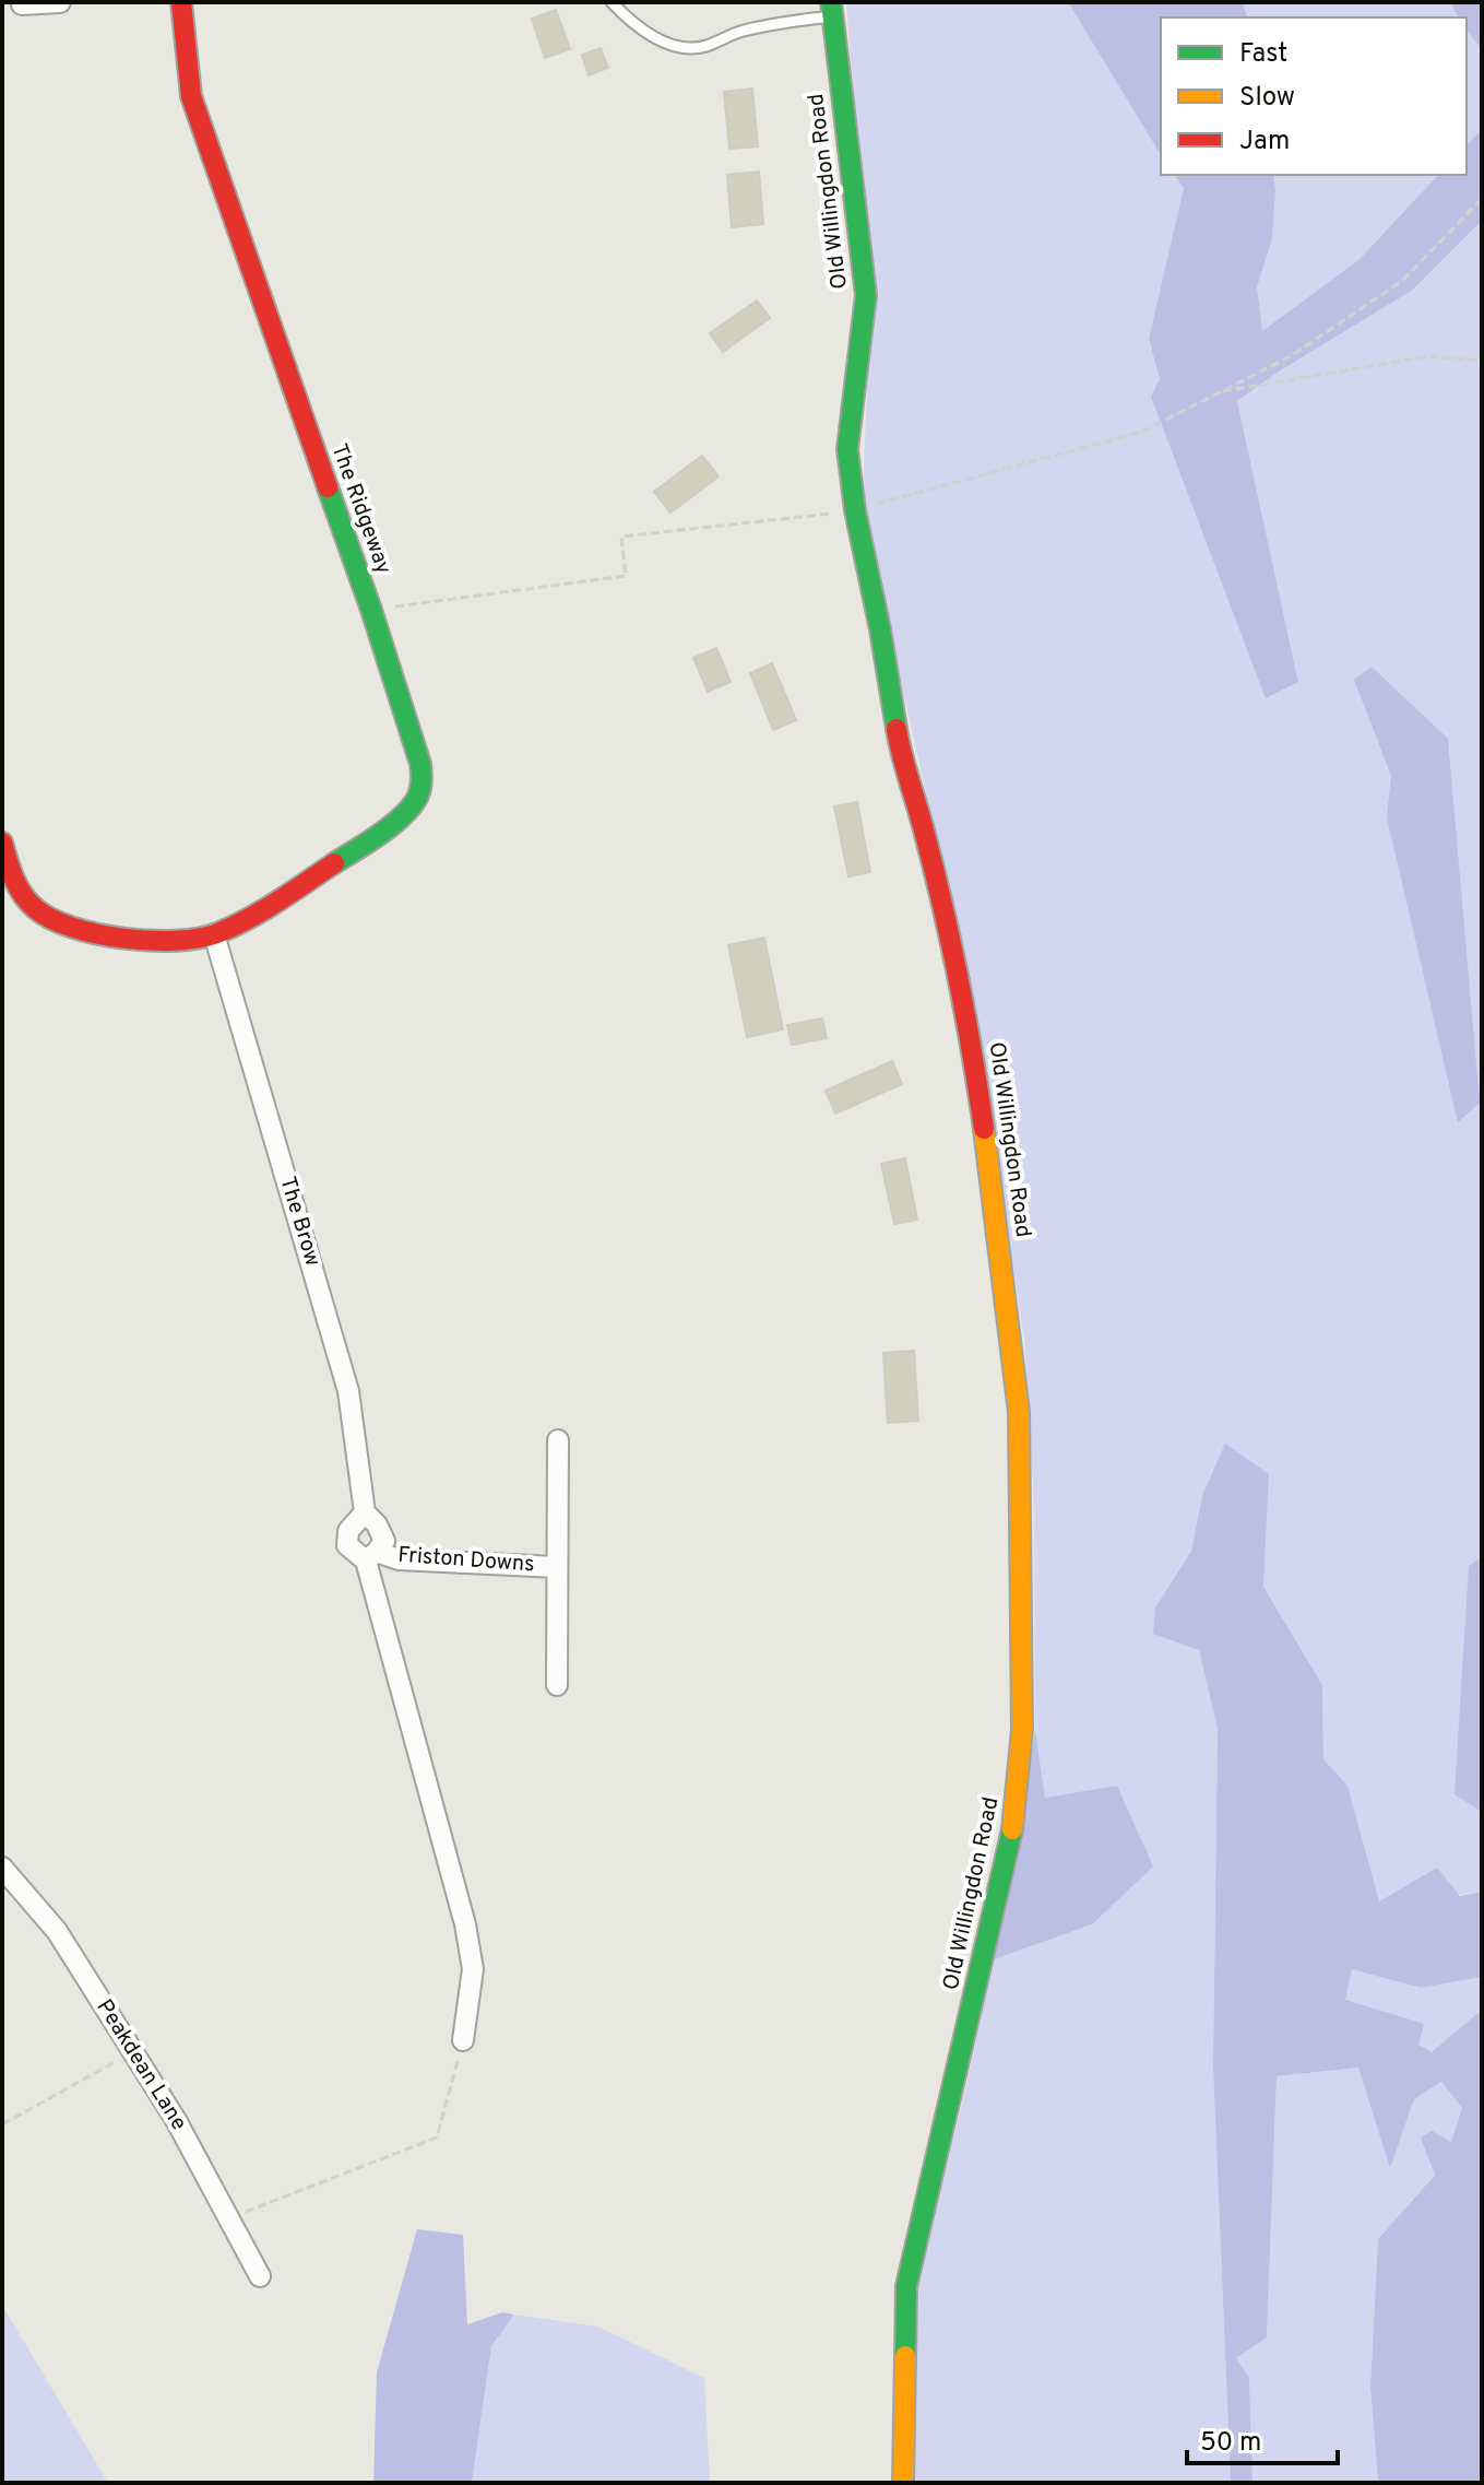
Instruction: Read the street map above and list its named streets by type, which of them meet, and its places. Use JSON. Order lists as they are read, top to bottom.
{
  "streets": {
    "street": [
      "Old Willingdon Road",
      "The Ridgeway",
      "The Brow",
      "Friston Downs",
      "Peakdean Lane"
    ]
  },
  "crossings": [
    ["The Ridgeway", "The Brow"],
    ["The Brow", "Friston Downs"]
  ],
  "legend": ["Fast", "Slow", "Jam"],
  "scale_bar": "50 m"
}
